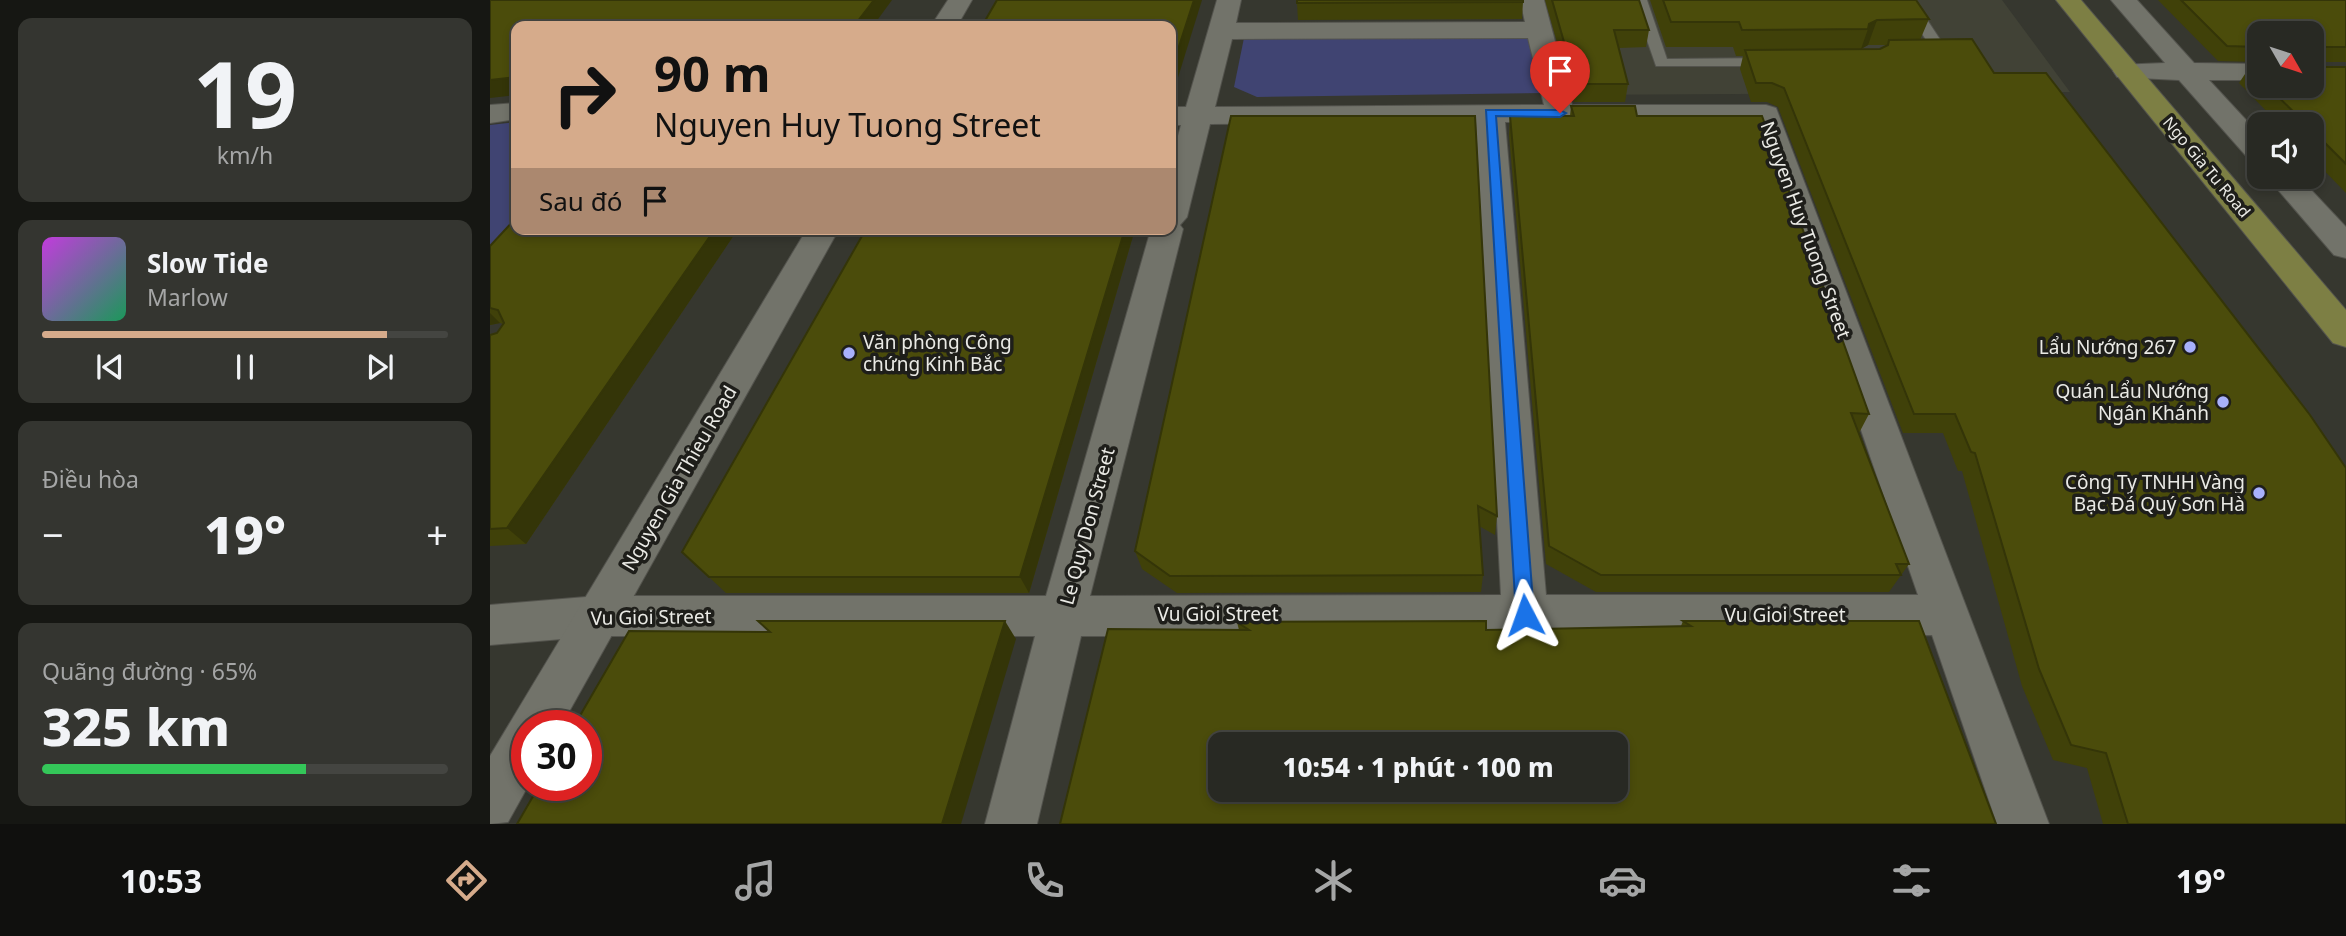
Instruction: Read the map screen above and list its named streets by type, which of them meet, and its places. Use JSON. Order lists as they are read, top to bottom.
{
  "streets": {
    "main road": ["Ngo Gia Tu Road"],
    "street": [
      "Nguyen Huy Tuong Street",
      "Nguyen Gia Thieu Road",
      "Le Quy Don Street",
      "Vu Gioi Street"
    ]
  },
  "crossings": [
    ["Nguyen Huy Tuong Street", "Vu Gioi Street"],
    ["Nguyen Gia Thieu Road", "Vu Gioi Street"],
    ["Le Quy Don Street", "Vu Gioi Street"]
  ],
  "places": [
    "Lẩu Nướng 267",
    "Văn phòng Công chứng Kinh Bắc",
    "Quán Lẩu Nướng Ngân Khánh",
    "Công Ty TNHH Vàng Bạc Đá Quý Sơn Hà"
  ],
  "north": "bottom right",
  "page": {
    "tile": [
      ["19", "km/h"],
      "Điều hòa",
      ["Quãng đường · 65%", "325 km"]
    ],
    "turn": ["90 m", "Nguyen Huy Tuong Street"],
    "then": "Sau đó",
    "song": ["Slow Tide", "Marlow"],
    "heat": ["−", "19°", "+"],
    "limit": "30",
    "trip": "10:54 · 1 phút · 100 m",
    "tabs": ["10:53", "19°"]
  }
}
